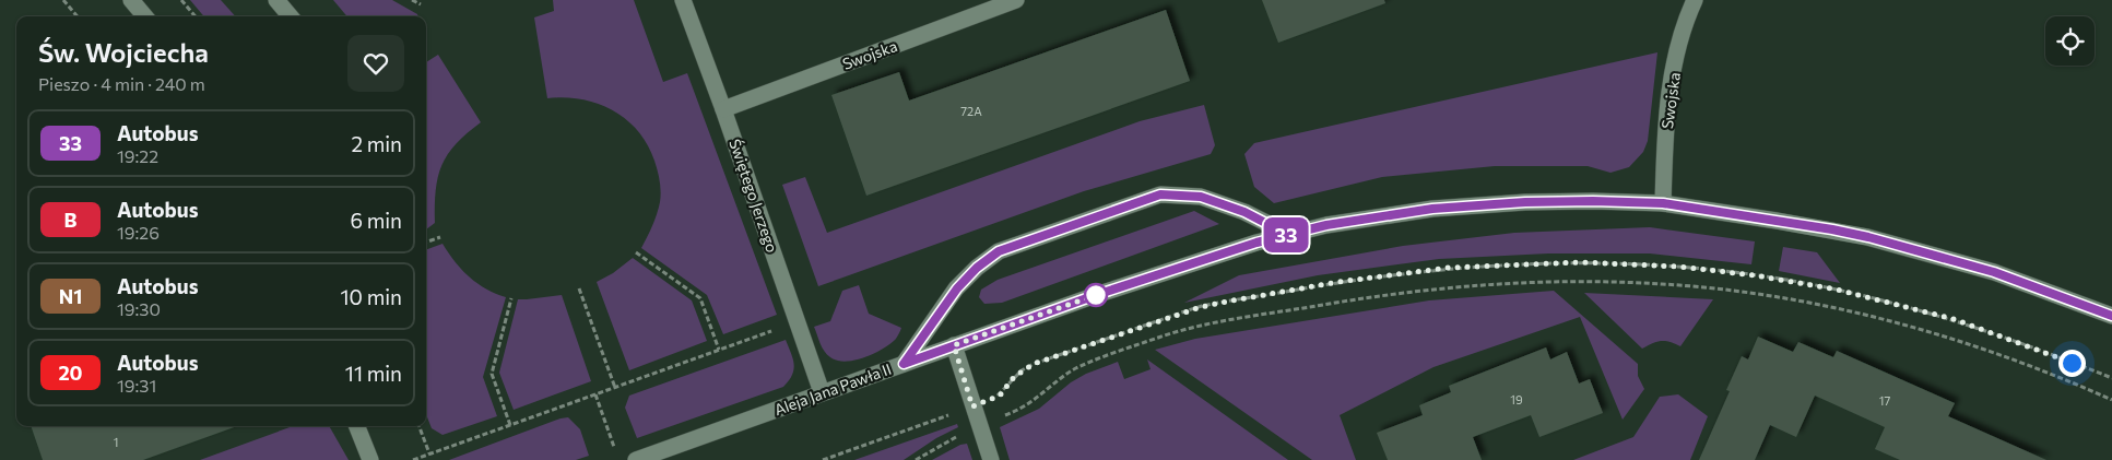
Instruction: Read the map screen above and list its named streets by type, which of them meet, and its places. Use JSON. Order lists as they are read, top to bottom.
{
  "streets": {
    "street": ["Swojska", "Świętego Jerzego", "Aleja Jana Pawła II"]
  },
  "crossings": [
    ["Swojska", "Świętego Jerzego"],
    ["Swojska", "Aleja Jana Pawła II"],
    ["Świętego Jerzego", "Aleja Jana Pawła II"]
  ],
  "lines": ["bus line 33"],
  "house_numbers": [
    "72A",
    "19",
    "17",
    "1"
  ],
  "page": {
    "on_map": "33",
    "heading": ["Św. Wojciecha", "Pieszo · 4 min · 240 m"],
    "list": [
      {
        "mark": "33",
        "name": "Autobus",
        "note": "19:22",
        "value": "2 min"
      },
      {
        "mark": "B",
        "name": "Autobus",
        "note": "19:26",
        "value": "6 min"
      },
      {
        "mark": "N1",
        "name": "Autobus",
        "note": "19:30",
        "value": "10 min"
      },
      {
        "mark": "20",
        "name": "Autobus",
        "note": "19:31",
        "value": "11 min"
      }
    ]
  }
}
